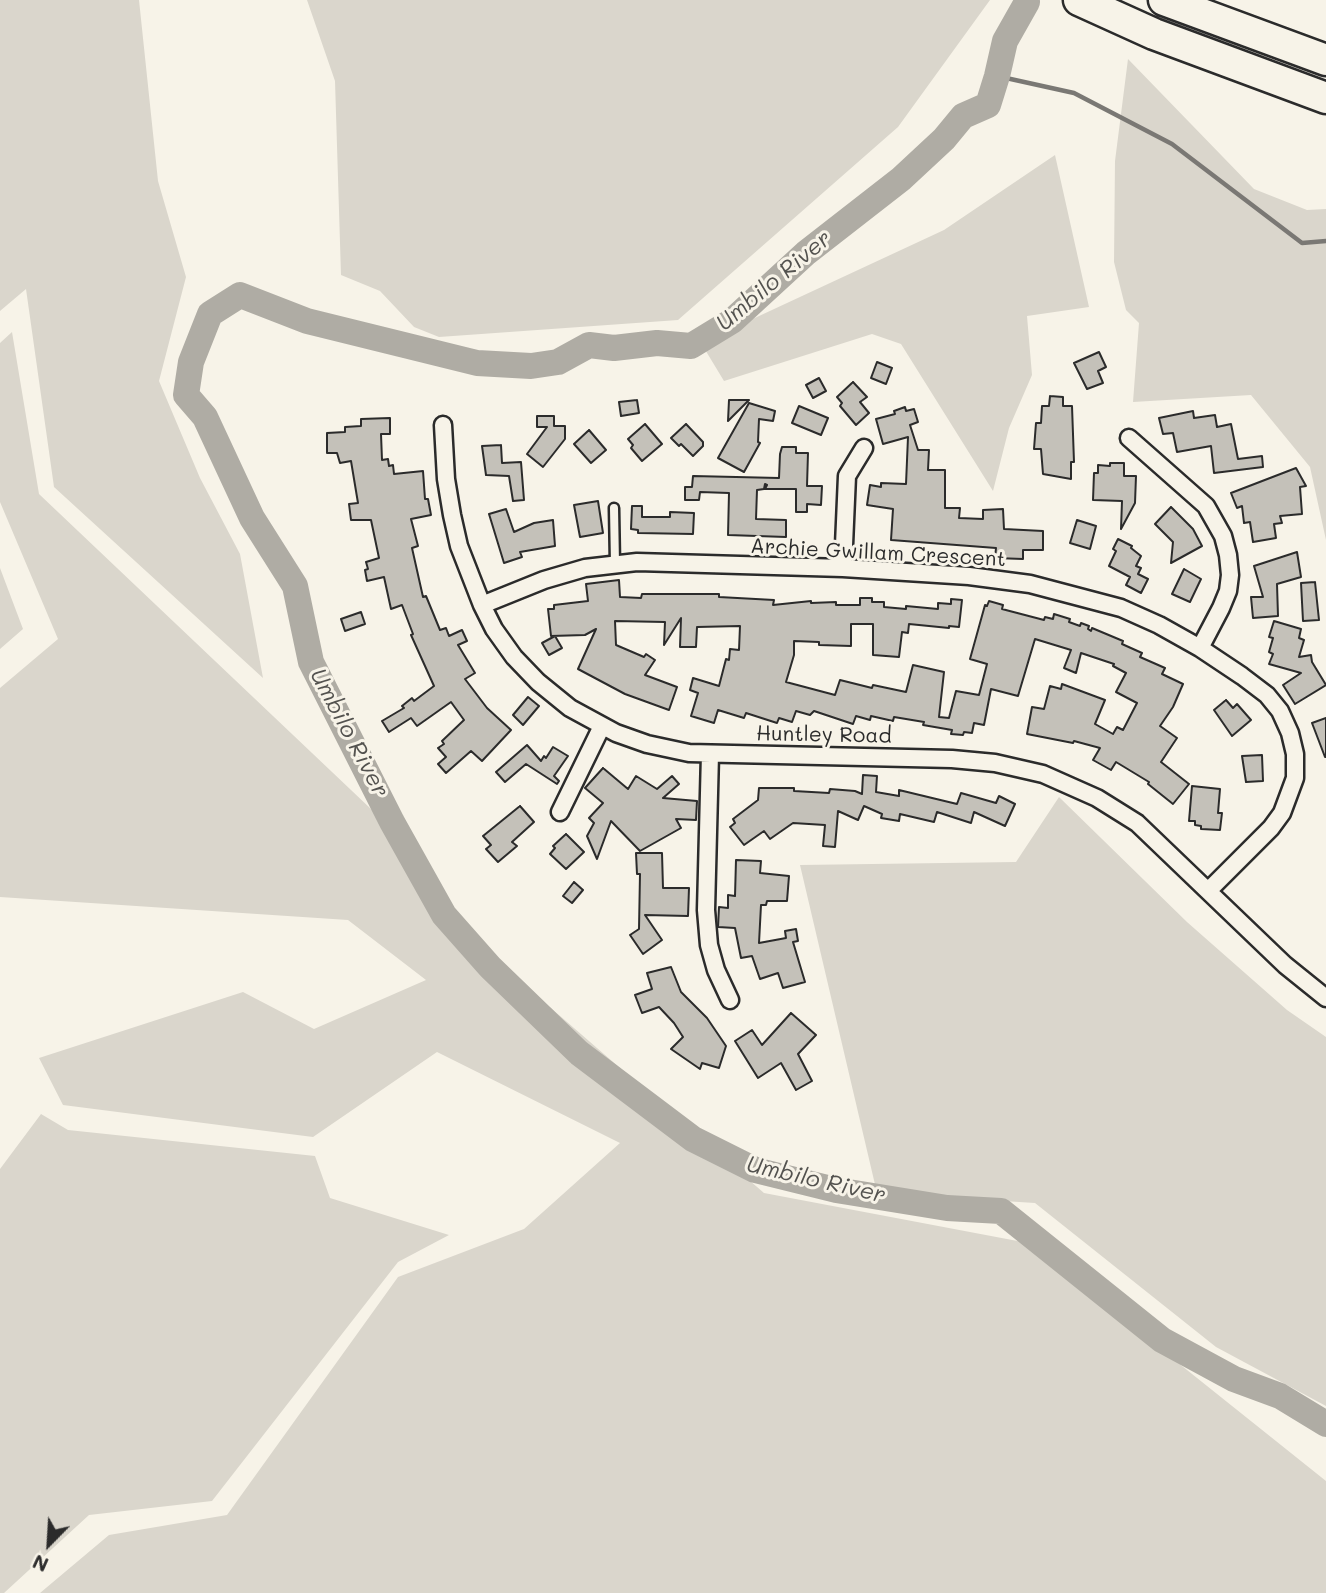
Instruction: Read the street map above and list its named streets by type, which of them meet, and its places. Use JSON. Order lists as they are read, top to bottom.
{
  "streets": {
    "street": ["Archie Gwillam Crescent", "Huntley Road"]
  },
  "crossings": [
    ["Archie Gwillam Crescent", "Huntley Road"]
  ],
  "water": ["Umbilo River"],
  "north": "bottom left"
}
